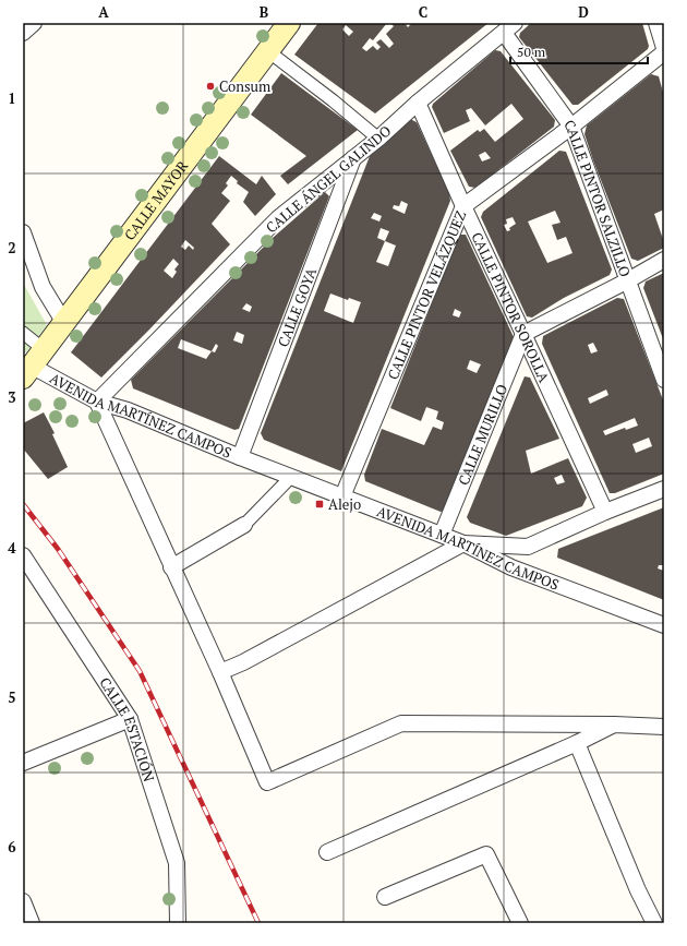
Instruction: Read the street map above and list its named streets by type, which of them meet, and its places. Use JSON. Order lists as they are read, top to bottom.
{
  "streets": {
    "main road": ["CALLE MAYOR"],
    "street": [
      "CALLE ÁNGEL GALINDO",
      "CALLE PINTOR SALZILLO",
      "CALLE PINTOR VELÁZQUEZ",
      "CALLE GOYA",
      "CALLE PINTOR SOROLLA",
      "AVENIDA MARTÍNEZ CAMPOS",
      "CALLE MURILLO",
      "CALLE ESTACIÓN"
    ]
  },
  "crossings": [
    ["CALLE ÁNGEL GALINDO", "CALLE PINTOR SALZILLO"],
    ["CALLE ÁNGEL GALINDO", "CALLE GOYA"],
    ["CALLE ÁNGEL GALINDO", "CALLE PINTOR SOROLLA"],
    ["CALLE ÁNGEL GALINDO", "AVENIDA MARTÍNEZ CAMPOS"],
    ["CALLE PINTOR SALZILLO", "CALLE PINTOR VELÁZQUEZ"],
    ["CALLE MAYOR", "AVENIDA MARTÍNEZ CAMPOS"],
    ["CALLE PINTOR VELÁZQUEZ", "CALLE PINTOR SOROLLA"],
    ["CALLE PINTOR VELÁZQUEZ", "AVENIDA MARTÍNEZ CAMPOS"],
    ["CALLE GOYA", "AVENIDA MARTÍNEZ CAMPOS"],
    ["CALLE PINTOR SOROLLA", "CALLE MURILLO"],
    ["AVENIDA MARTÍNEZ CAMPOS", "CALLE MURILLO"]
  ],
  "places": {
    "other": ["Consum"],
    "transit": ["Alejo"]
  },
  "scale_bar": "50 m",
  "grid": {
    "columns": [
      "A",
      "B",
      "C",
      "D"
    ],
    "rows": [
      "1",
      "2",
      "3",
      "4",
      "5",
      "6"
    ]
  }
}
